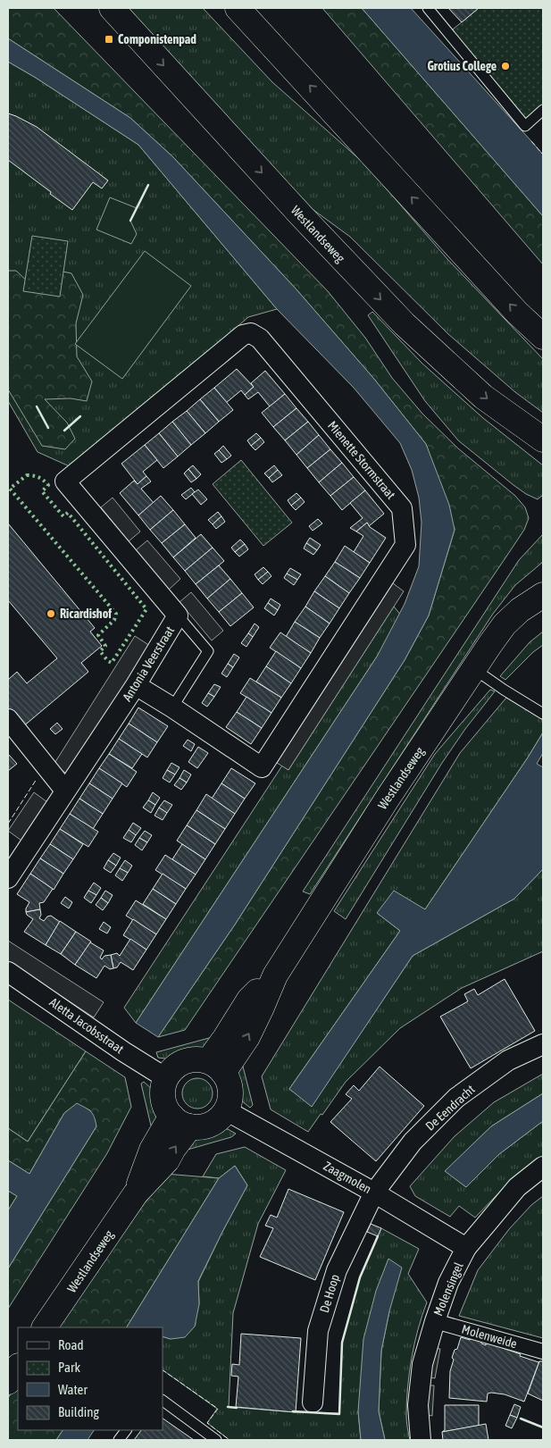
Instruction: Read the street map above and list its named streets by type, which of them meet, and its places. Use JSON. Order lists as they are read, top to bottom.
{
  "streets": {
    "main road": ["Westlandseweg"],
    "street": [
      "Mienette Stormstraat",
      "Antonia Veerstraat",
      "Aletta Jacobsstraat",
      "De Eendracht",
      "Zaagmolen",
      "Molensingel",
      "De Hoop",
      "Molenweide"
    ]
  },
  "crossings": [
    ["Westlandseweg", "Aletta Jacobsstraat"],
    ["Westlandseweg", "Zaagmolen"],
    ["Mienette Stormstraat", "Antonia Veerstraat"],
    ["Aletta Jacobsstraat", "Zaagmolen"],
    ["De Eendracht", "Zaagmolen"],
    ["De Eendracht", "De Hoop"],
    ["Zaagmolen", "Molensingel"],
    ["Zaagmolen", "De Hoop"],
    ["Molensingel", "Molenweide"]
  ],
  "places": {
    "transit": ["Componistenpad"],
    "other": ["Grotius College", "Ricardishof"]
  },
  "legend": [
    "Road",
    "Park",
    "Water",
    "Building"
  ]
}
